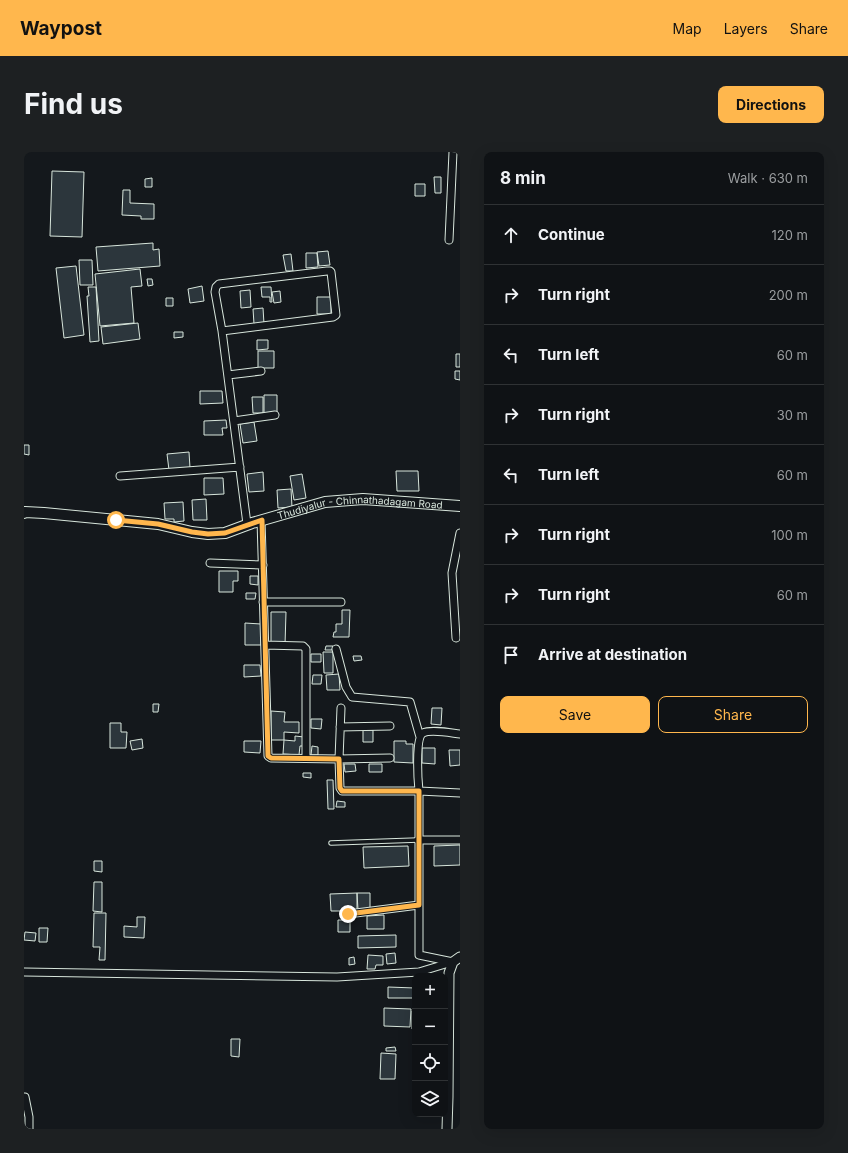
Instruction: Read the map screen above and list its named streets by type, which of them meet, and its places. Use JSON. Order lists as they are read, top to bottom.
{
  "streets": {
    "main road": ["Thudiyalur - Chinnathadagam Road"]
  },
  "page": {
    "header": "Waypost",
    "nav": ["Map", "Layers", "Share"],
    "buttons": [
      "Directions",
      ["Save", "Share"]
    ],
    "title": "Find us",
    "heading": ["8 min", "Walk · 630 m"],
    "list": [
      ["Continue", "120 m"],
      ["Turn right", "200 m"],
      ["Turn left", "60 m"],
      ["Turn right", "30 m"],
      ["Turn left", "60 m"],
      ["Turn right", "100 m"],
      ["Turn right", "60 m"],
      "Arrive at destination"
    ],
    "map_buttons": ["+", "−"]
  }
}
